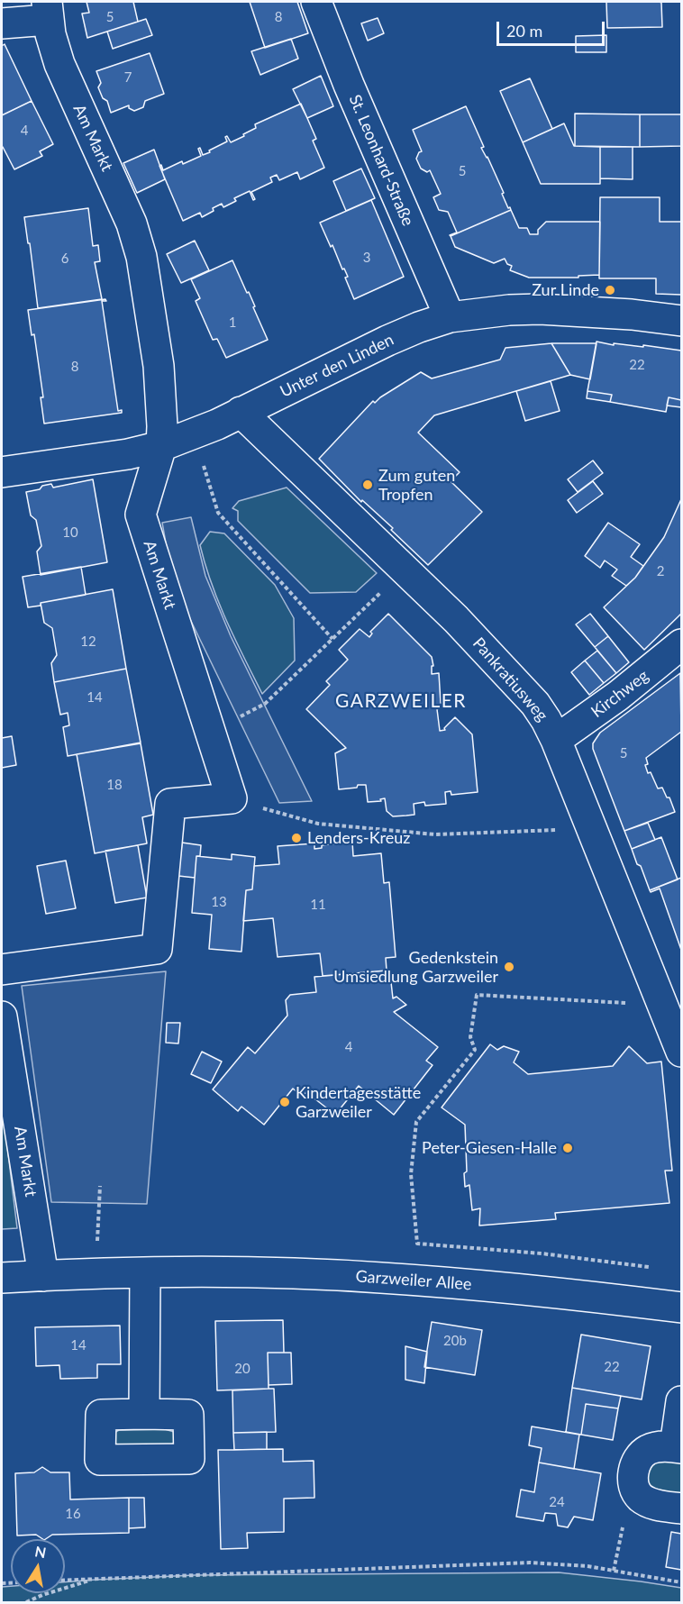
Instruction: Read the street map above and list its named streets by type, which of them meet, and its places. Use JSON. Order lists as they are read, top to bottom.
{
  "streets": {
    "street": [
      "Am Markt",
      "St. Leonhard-Straße",
      "Unter den Linden",
      "Pankratiusweg",
      "Kirchweg",
      "Garzweiler Allee"
    ]
  },
  "crossings": [
    ["Am Markt", "Unter den Linden"],
    ["Am Markt", "Garzweiler Allee"],
    ["St. Leonhard-Straße", "Unter den Linden"],
    ["Unter den Linden", "Pankratiusweg"],
    ["Pankratiusweg", "Kirchweg"]
  ],
  "districts": ["GARZWEILER"],
  "places": [
    "Zur Linde",
    "Zum guten Tropfen",
    "Lenders-Kreuz",
    "Gedenkstein Umsiedlung Garzweiler",
    "Kindertagesstätte Garzweiler",
    "Peter-Giesen-Halle"
  ],
  "house_numbers": [
    "5",
    "8",
    "7",
    "4",
    "5",
    "3",
    "6",
    "1",
    "22",
    "8",
    "10",
    "2",
    "12",
    "14",
    "5",
    "18",
    "13",
    "11",
    "4",
    "20b",
    "14",
    "22",
    "20",
    "24",
    "16"
  ],
  "scale_bar": "20 m",
  "north": "top"
}
